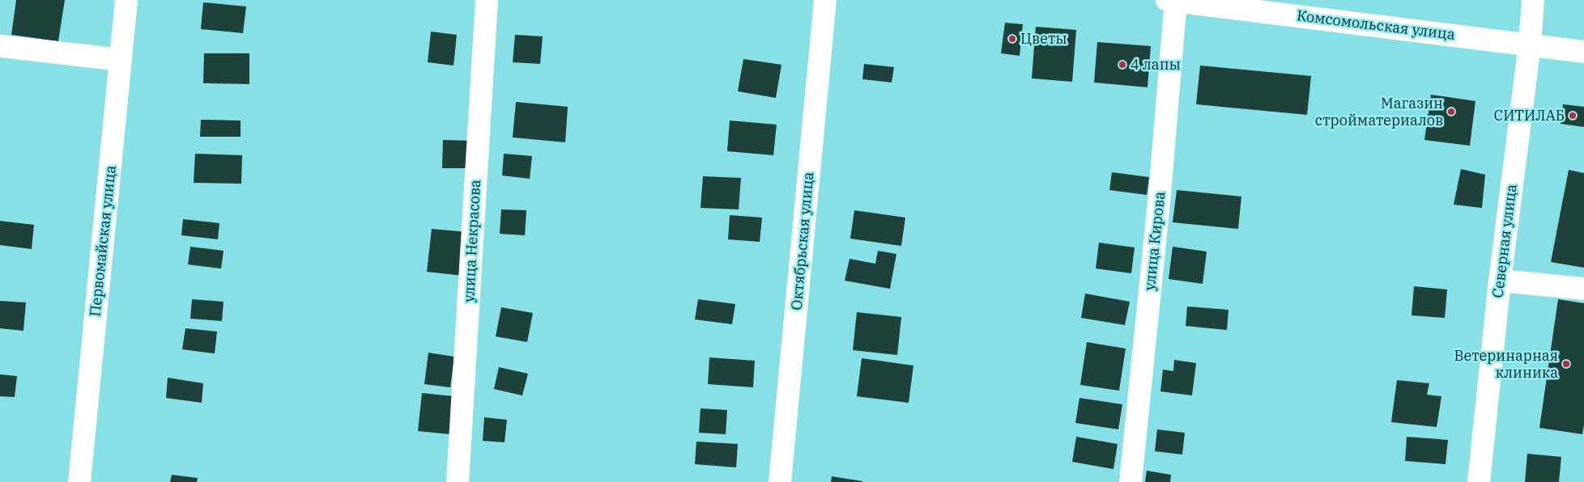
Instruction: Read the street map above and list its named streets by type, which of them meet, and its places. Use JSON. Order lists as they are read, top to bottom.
{
  "streets": {
    "street": [
      "Комсомольская улица",
      "Первомайская улица",
      "улица Некрасова",
      "Октябрьская улица",
      "улица Кирова",
      "Северная улица"
    ]
  },
  "crossings": [
    ["Комсомольская улица", "улица Кирова"],
    ["Комсомольская улица", "Северная улица"]
  ],
  "places": [
    "Цветы",
    "4 лапы",
    "Магазин стройматериалов",
    "СИТИЛАБ",
    "Ветеринарная клиника"
  ]
}
